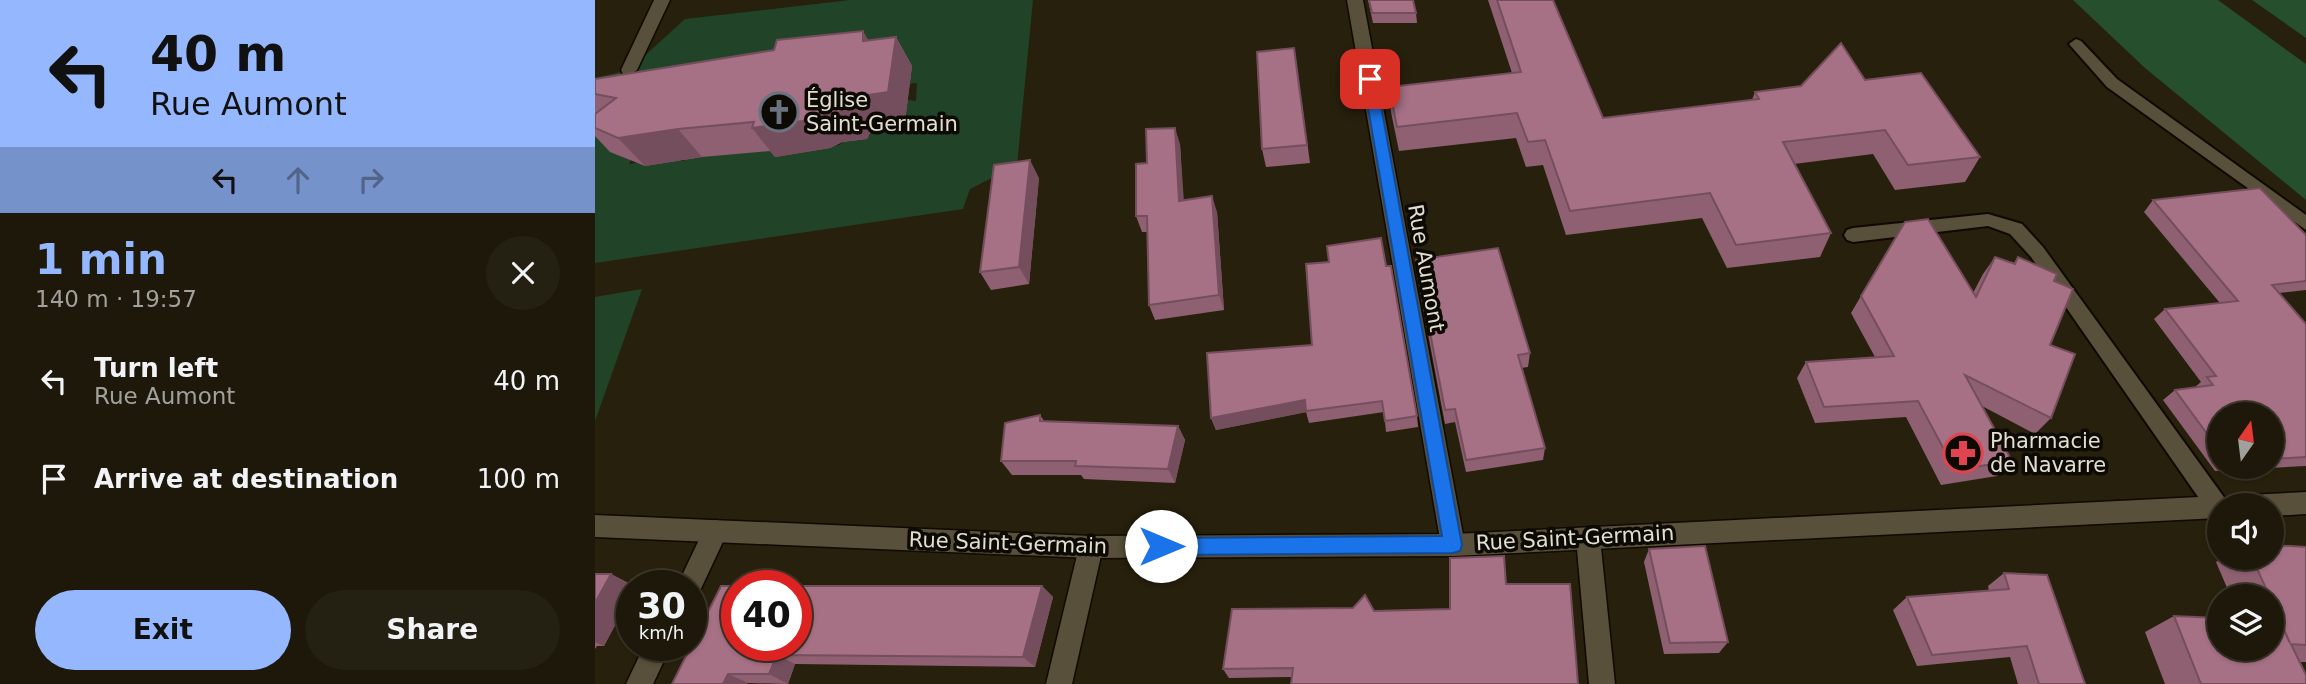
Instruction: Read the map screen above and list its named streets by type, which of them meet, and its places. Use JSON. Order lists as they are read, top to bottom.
{
  "streets": {
    "street": ["Rue Aumont", "Rue Saint-Germain"]
  },
  "crossings": [
    ["Rue Aumont", "Rue Saint-Germain"]
  ],
  "places": {
    "church": ["Église Saint-Germain"],
    "pharmacy": ["Pharmacie de Navarre"]
  },
  "north": "top",
  "page": {
    "turn": ["40 m", "Rue Aumont"],
    "heading": ["1 min", "140 m · 19:57"],
    "list": [
      {
        "name": "Turn left",
        "note": "Rue Aumont",
        "value": "40 m"
      },
      {
        "name": "Arrive at destination",
        "value": "100 m"
      }
    ],
    "speed": "30 km/h",
    "limit": "40",
    "buttons": ["Exit", "Share"]
  }
}
